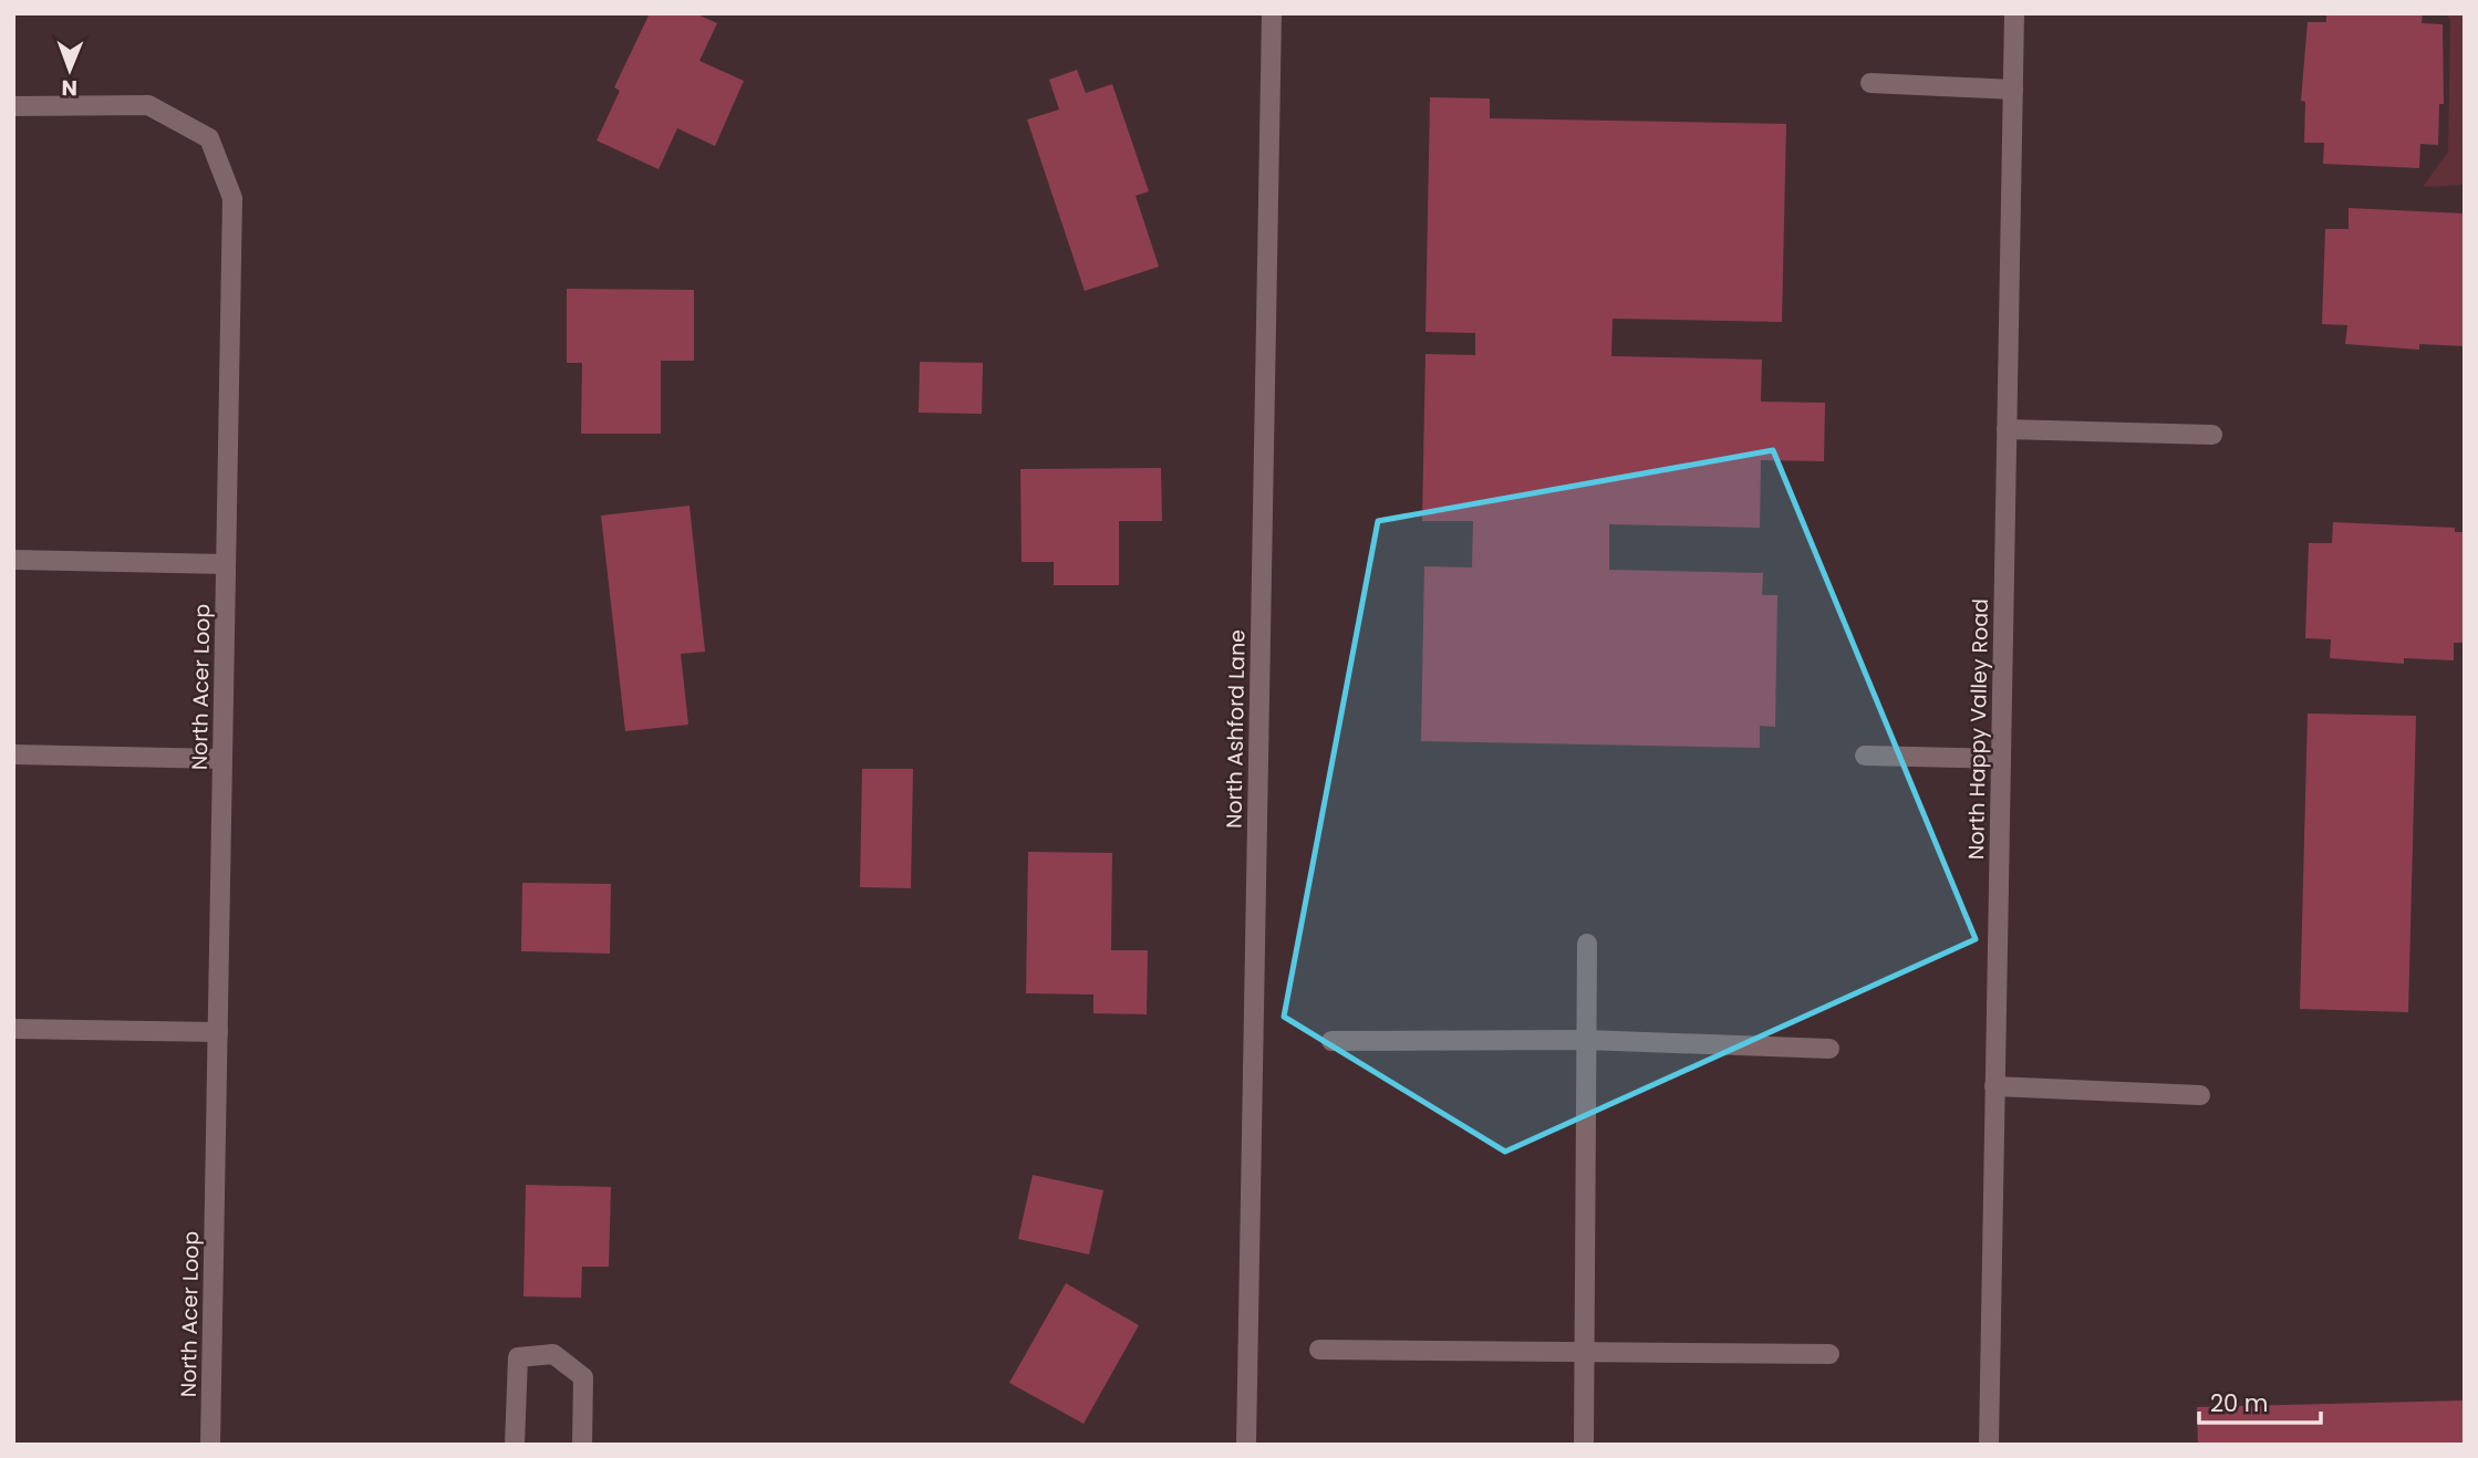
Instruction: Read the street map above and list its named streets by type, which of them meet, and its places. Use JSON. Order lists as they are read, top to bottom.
{
  "streets": {
    "main road": ["North Acer Loop", "North Ashford Lane", "North Happy Valley Road"]
  },
  "scale_bar": "20 m",
  "north": "bottom"
}
